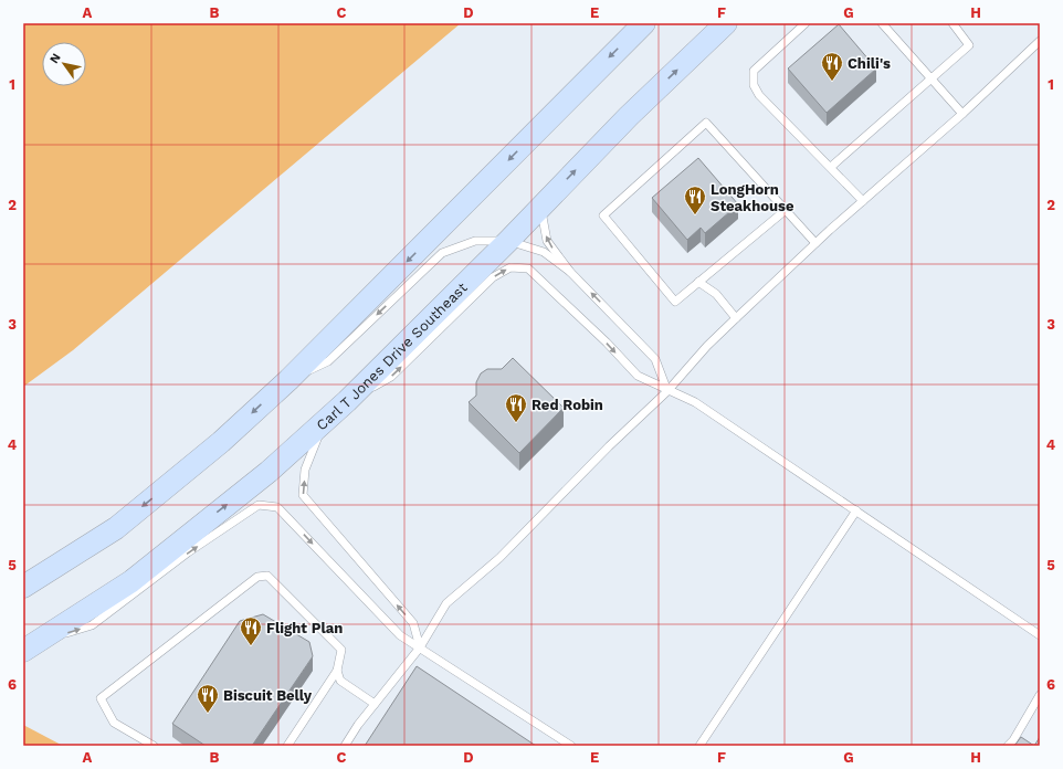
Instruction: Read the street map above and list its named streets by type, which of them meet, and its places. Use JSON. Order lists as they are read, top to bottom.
{
  "streets": {
    "main road": ["Carl T Jones Drive Southeast"]
  },
  "places": {
    "restaurant": [
      "Chili's",
      "LongHorn Steakhouse",
      "Red Robin",
      "Flight Plan",
      "Biscuit Belly"
    ]
  },
  "north": "top left",
  "grid": {
    "columns": [
      "A",
      "B",
      "C",
      "D",
      "E",
      "F",
      "G",
      "H"
    ],
    "rows": [
      "1",
      "2",
      "3",
      "4",
      "5",
      "6"
    ]
  }
}
